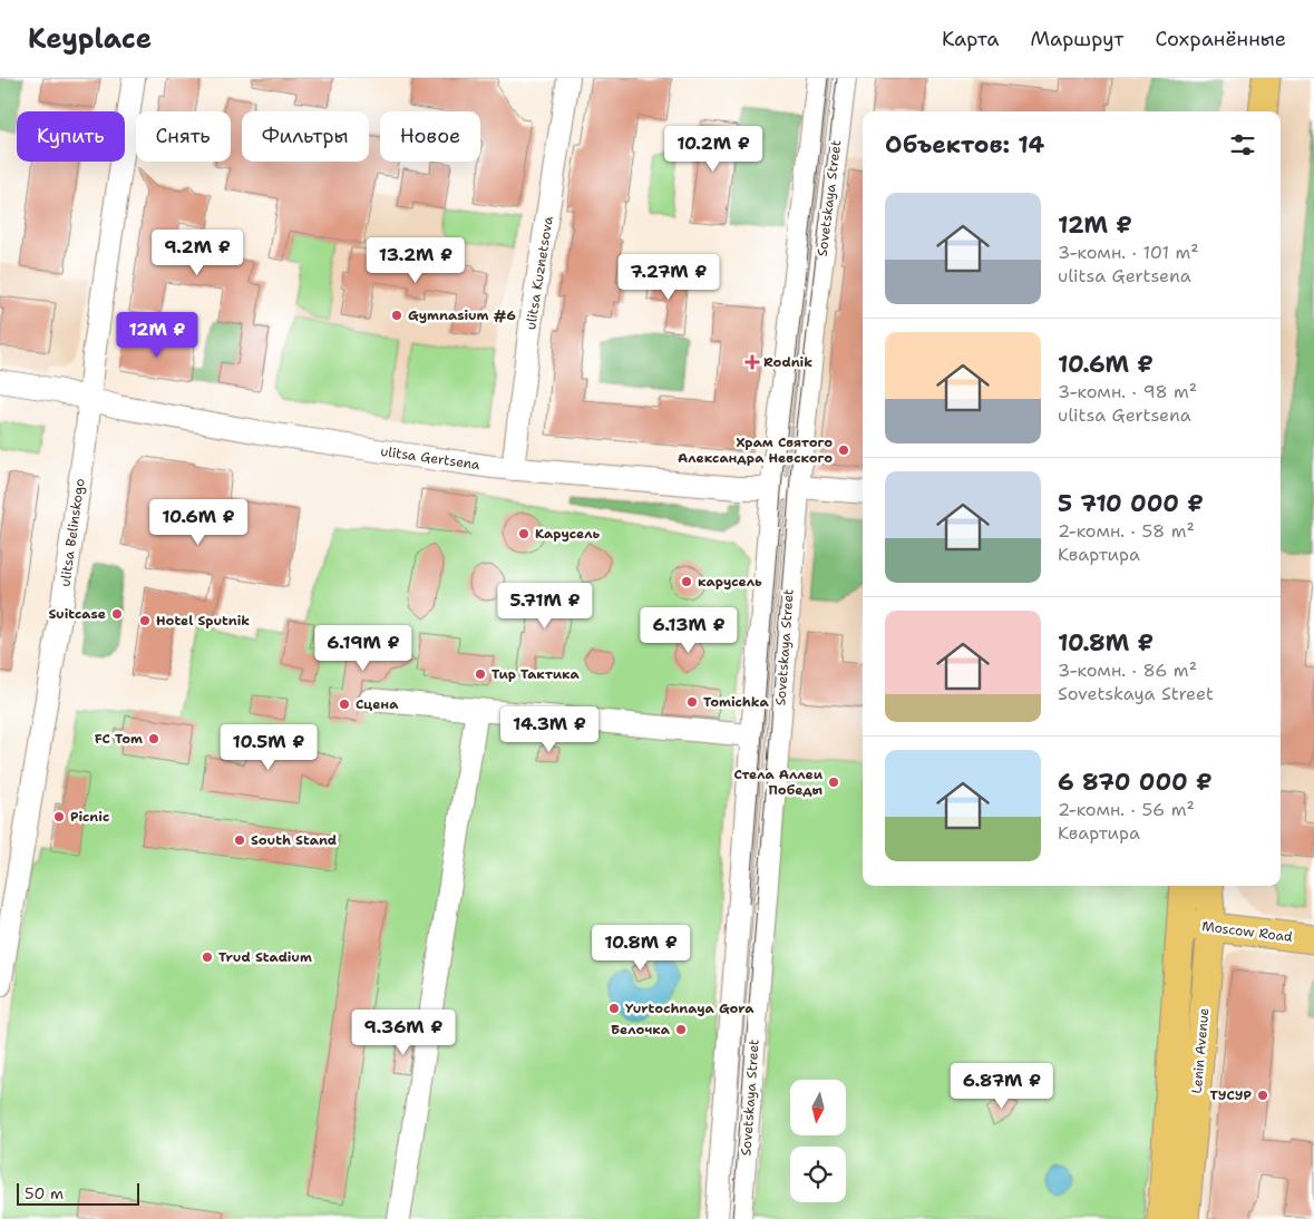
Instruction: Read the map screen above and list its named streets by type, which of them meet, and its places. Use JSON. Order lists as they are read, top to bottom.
{
  "streets": {
    "main road": ["Moscow Road", "Lenin Avenue"],
    "street": [
      "Sovetskaya Street",
      "ulitsa Kuznetsova",
      "ulitsa Gertsena",
      "ulitsa Belinskogo"
    ]
  },
  "crossings": [
    ["Sovetskaya Street", "ulitsa Gertsena"],
    ["ulitsa Kuznetsova", "ulitsa Gertsena"],
    ["ulitsa Gertsena", "ulitsa Belinskogo"],
    ["Moscow Road", "Lenin Avenue"]
  ],
  "places": {
    "other": [
      "Gymnasium #6",
      "Храм Святого Александра Невского",
      "Карусель",
      "карусель",
      "Suitcase",
      "Hotel Sputnik",
      "Тир Тактика",
      "Tomichka",
      "Сцена",
      "FC Tom",
      "Стела Аллеи Победы",
      "Picnic",
      "South Stand",
      "Trud Stadium",
      "Yurtochnaya Gora",
      "Белочка",
      "ТУСУР"
    ],
    "health": ["Rodnik"]
  },
  "scale_bar": "50 m",
  "north": "bottom",
  "page": {
    "header": "Keyplace",
    "nav": ["Карта", "Маршрут", "Сохранённые"],
    "chip": [
      "Купить",
      "Снять",
      "Фильтры",
      "Новое"
    ],
    "heading": "Объектов: 14",
    "price": [
      "10.2M ₽",
      "9.2M ₽",
      "13.2M ₽",
      "7.27M ₽",
      "12M ₽",
      "10.6M ₽",
      "5.71M ₽",
      "6.13M ₽",
      "6.19M ₽",
      "14.3M ₽",
      "10.5M ₽",
      "10.8M ₽",
      "9.36M ₽",
      "6.87M ₽"
    ],
    "list": [
      {
        "name": "12M ₽",
        "note": "3-комн. · 101 m² · ulitsa Gertsena"
      },
      {
        "name": "10.6M ₽",
        "note": "3-комн. · 98 m² · ulitsa Gertsena"
      },
      {
        "name": "5 710 000 ₽",
        "note": "2-комн. · 58 m² · Квартира"
      },
      {
        "name": "10.8M ₽",
        "note": "3-комн. · 86 m² · Sovetskaya Street"
      },
      {
        "name": "6 870 000 ₽",
        "note": "2-комн. · 56 m² · Квартира"
      }
    ],
    "scale": "50 m"
  }
}
